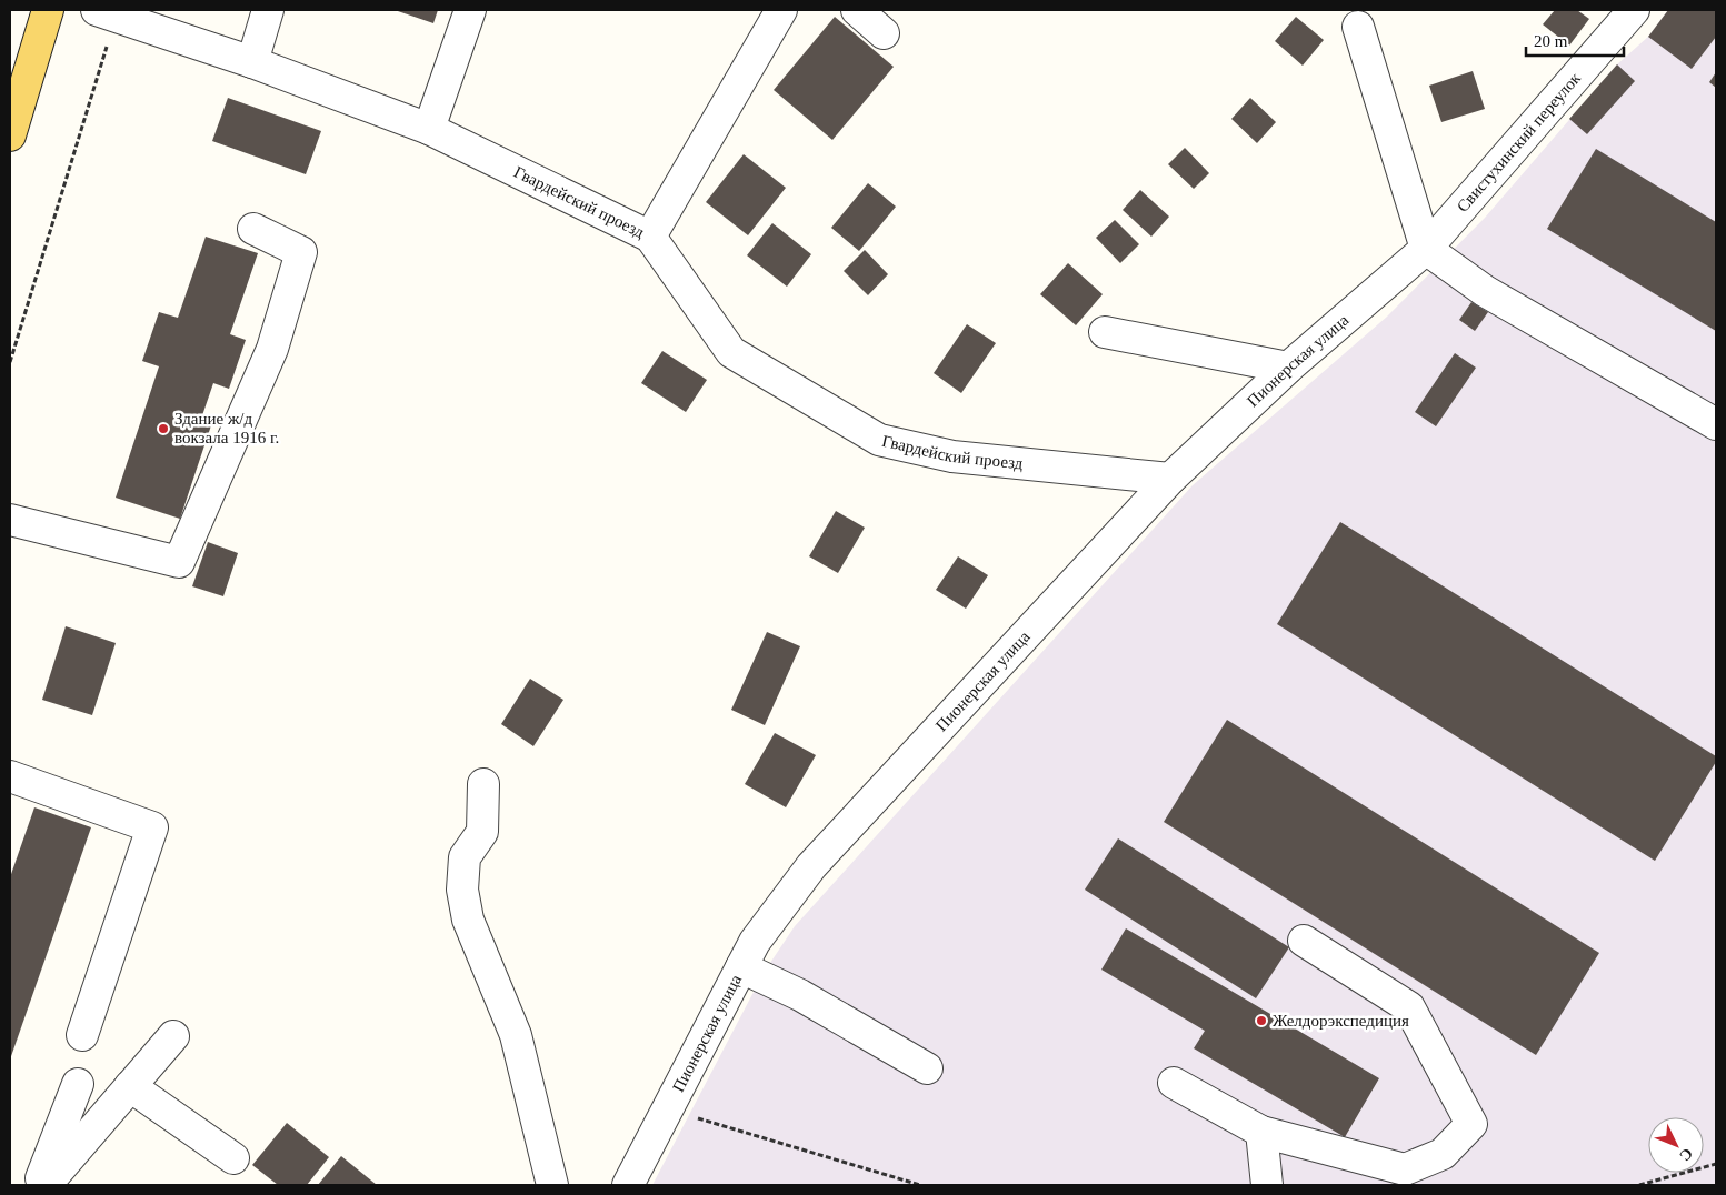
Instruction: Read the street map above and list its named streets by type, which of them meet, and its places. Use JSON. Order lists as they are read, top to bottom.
{
  "streets": {
    "street": ["Свистухинский переулок", "Гвардейский проезд", "Пионерская улица"]
  },
  "crossings": [
    ["Свистухинский переулок", "Пионерская улица"],
    ["Гвардейский проезд", "Пионерская улица"]
  ],
  "places": ["Здание ж/д вокзала 1916 г.", "Желдорэкспедиция"],
  "scale_bar": "20 m",
  "north": "bottom right"
}
